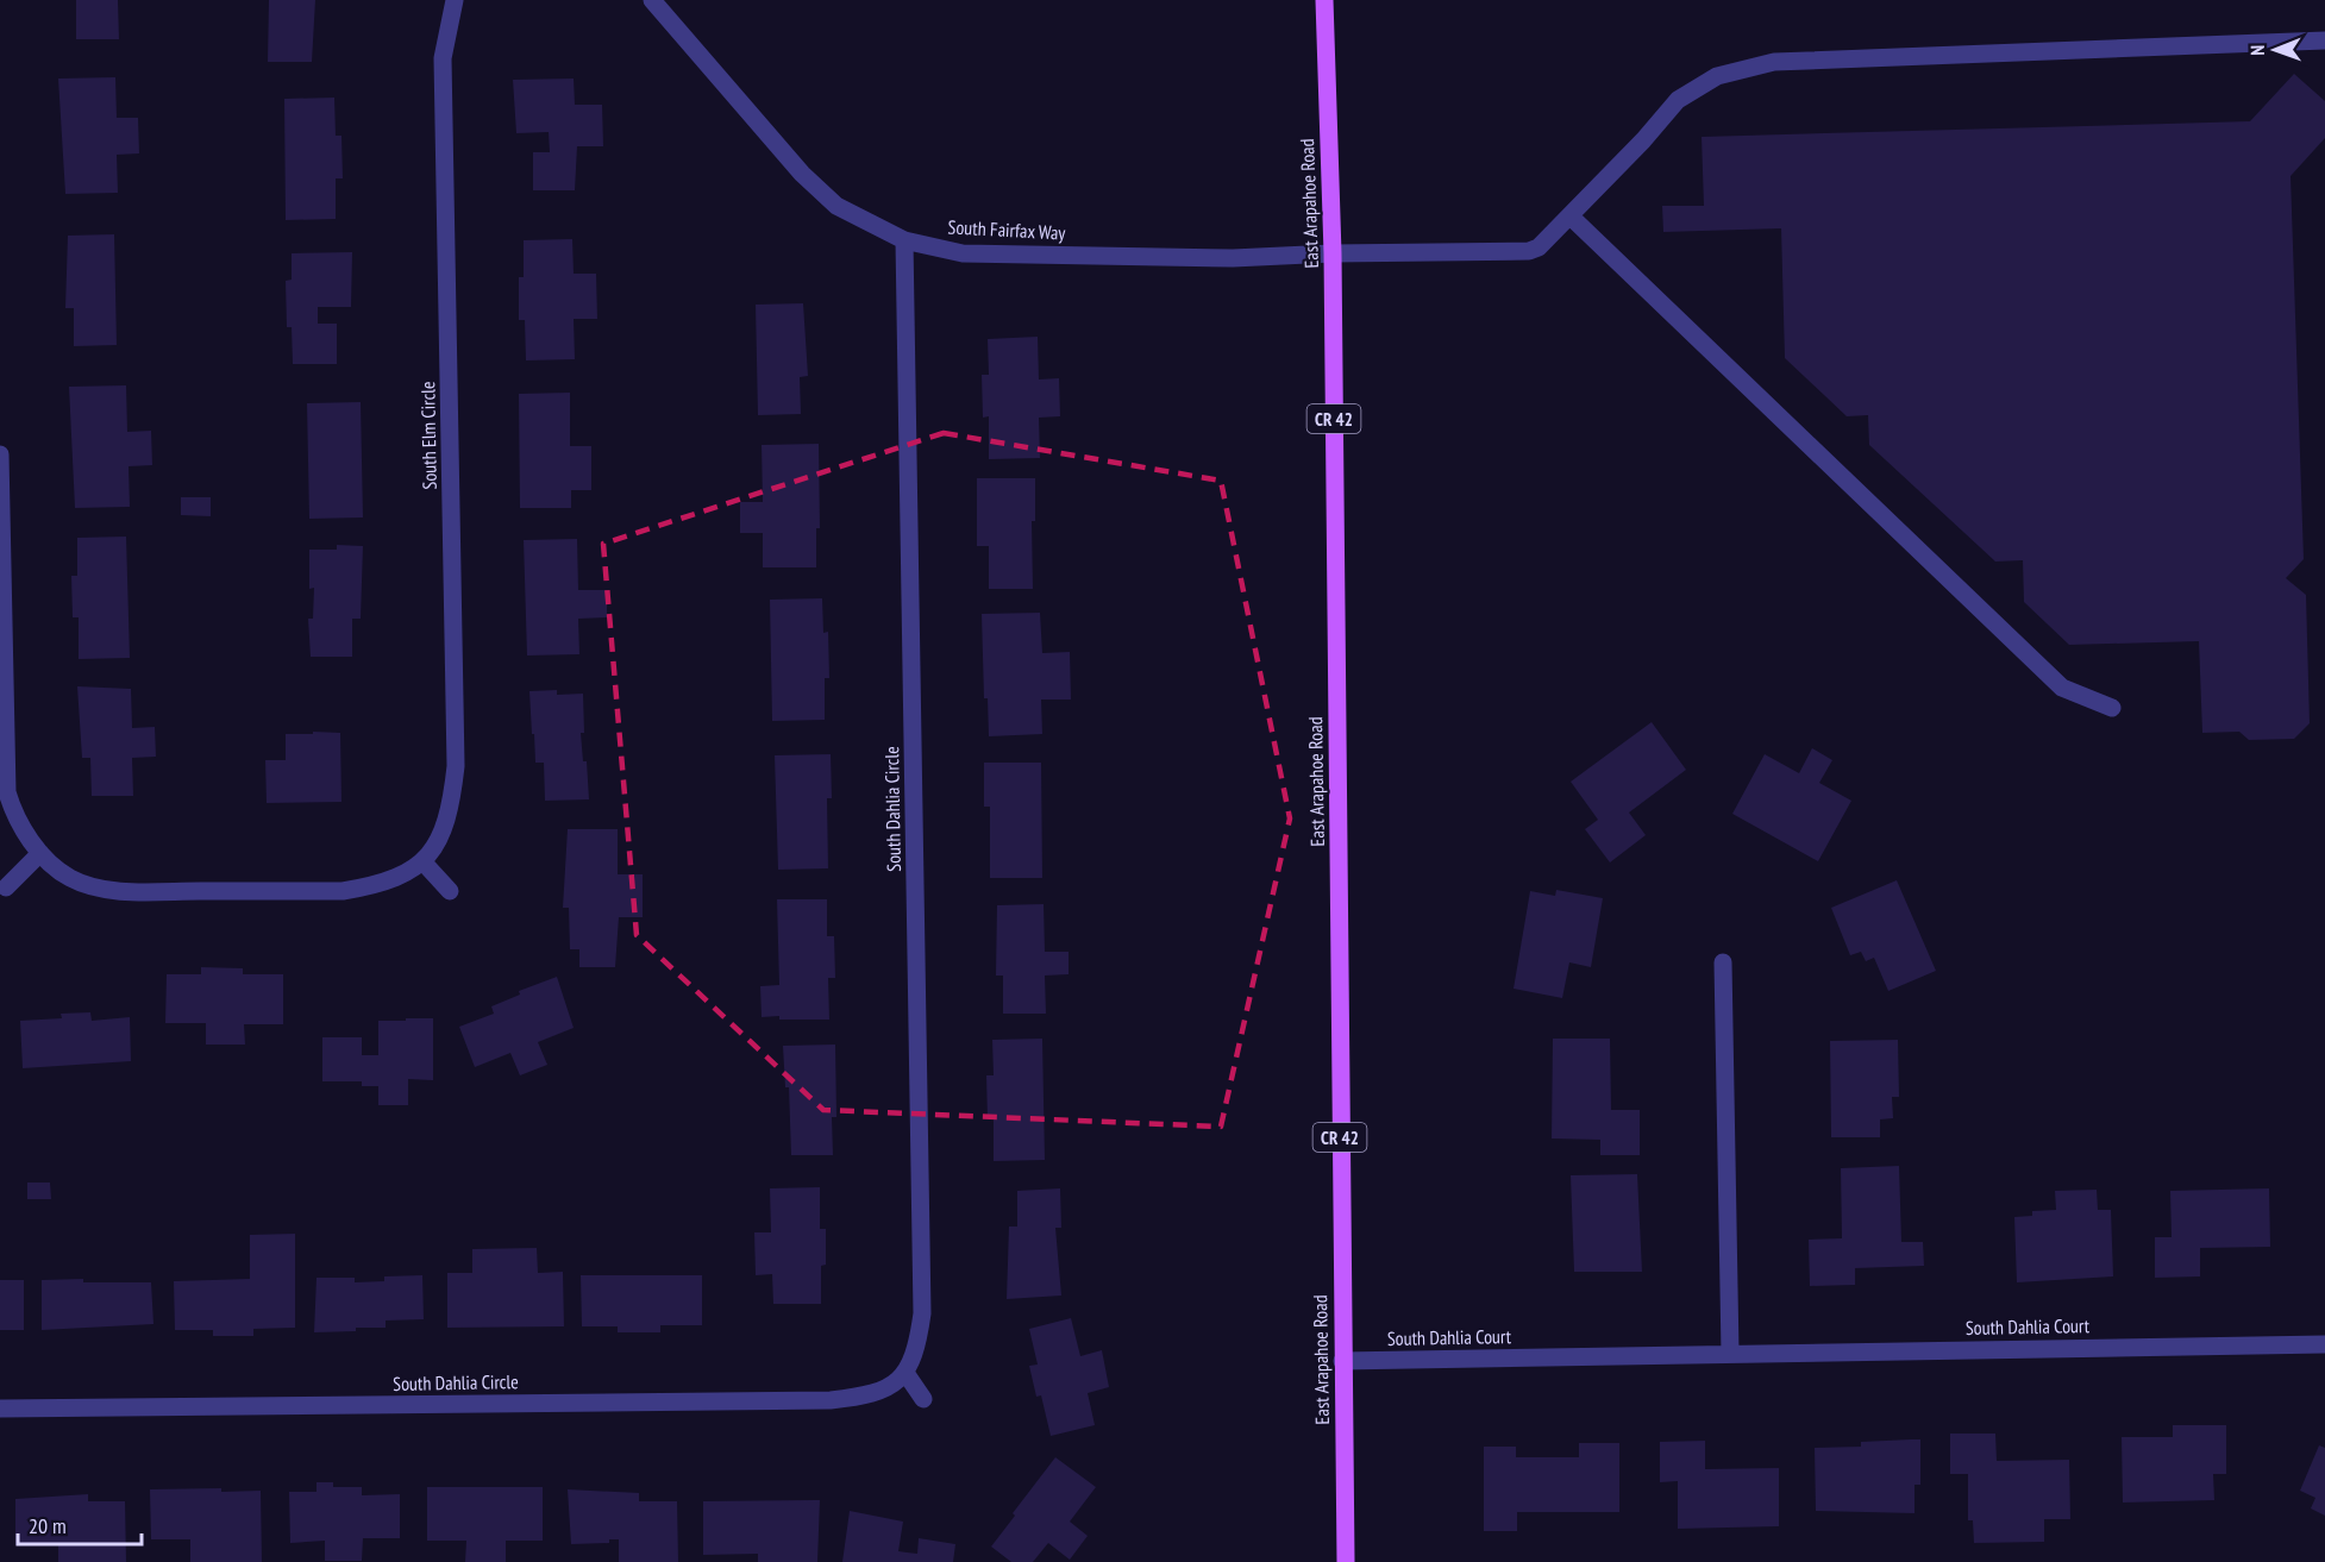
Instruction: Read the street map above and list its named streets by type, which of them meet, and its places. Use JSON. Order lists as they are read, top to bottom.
{
  "streets": {
    "main road": ["East Arapahoe Road", "CR 42"],
    "street": [
      "South Fairfax Way",
      "South Elm Circle",
      "South Dahlia Circle",
      "South Dahlia Court"
    ]
  },
  "crossings": [
    ["East Arapahoe Road", "South Fairfax Way"],
    ["East Arapahoe Road", "South Dahlia Court"],
    ["South Fairfax Way", "South Dahlia Circle"]
  ],
  "scale_bar": "20 m",
  "north": "left"
}
